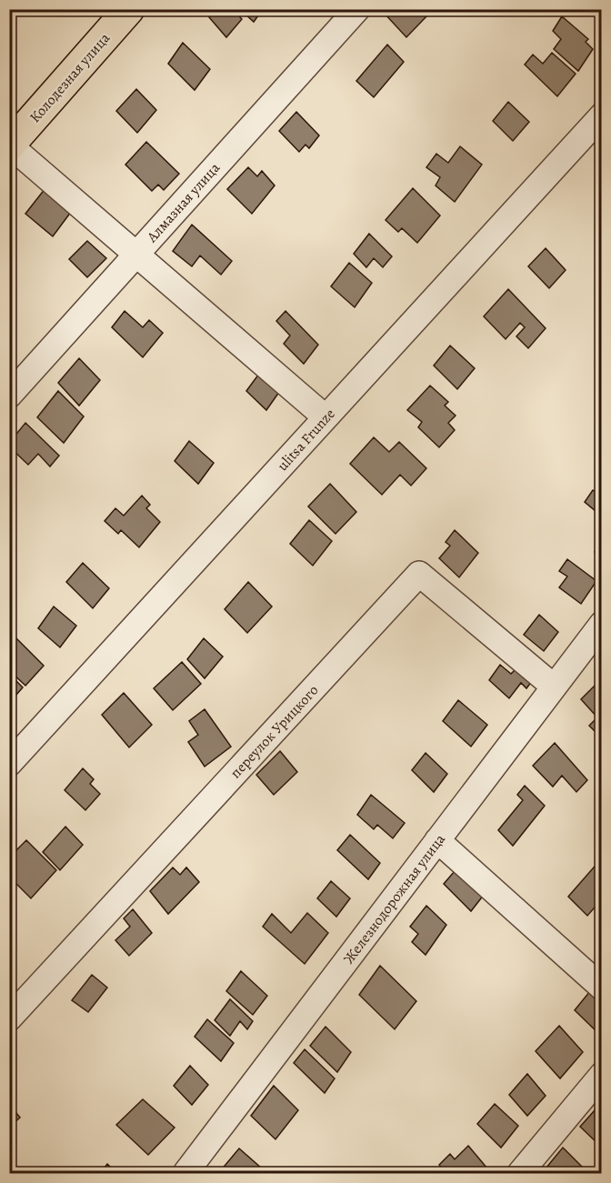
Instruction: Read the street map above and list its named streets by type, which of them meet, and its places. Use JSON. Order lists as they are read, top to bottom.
{
  "streets": {
    "main road": ["Колодезная улица"],
    "street": [
      "Алмазная улица",
      "ulitsa Frunze",
      "переулок Урицкого",
      "Железнодорожная улица"
    ]
  },
  "crossings": [
    ["переулок Урицкого", "Железнодорожная улица"]
  ]
}
